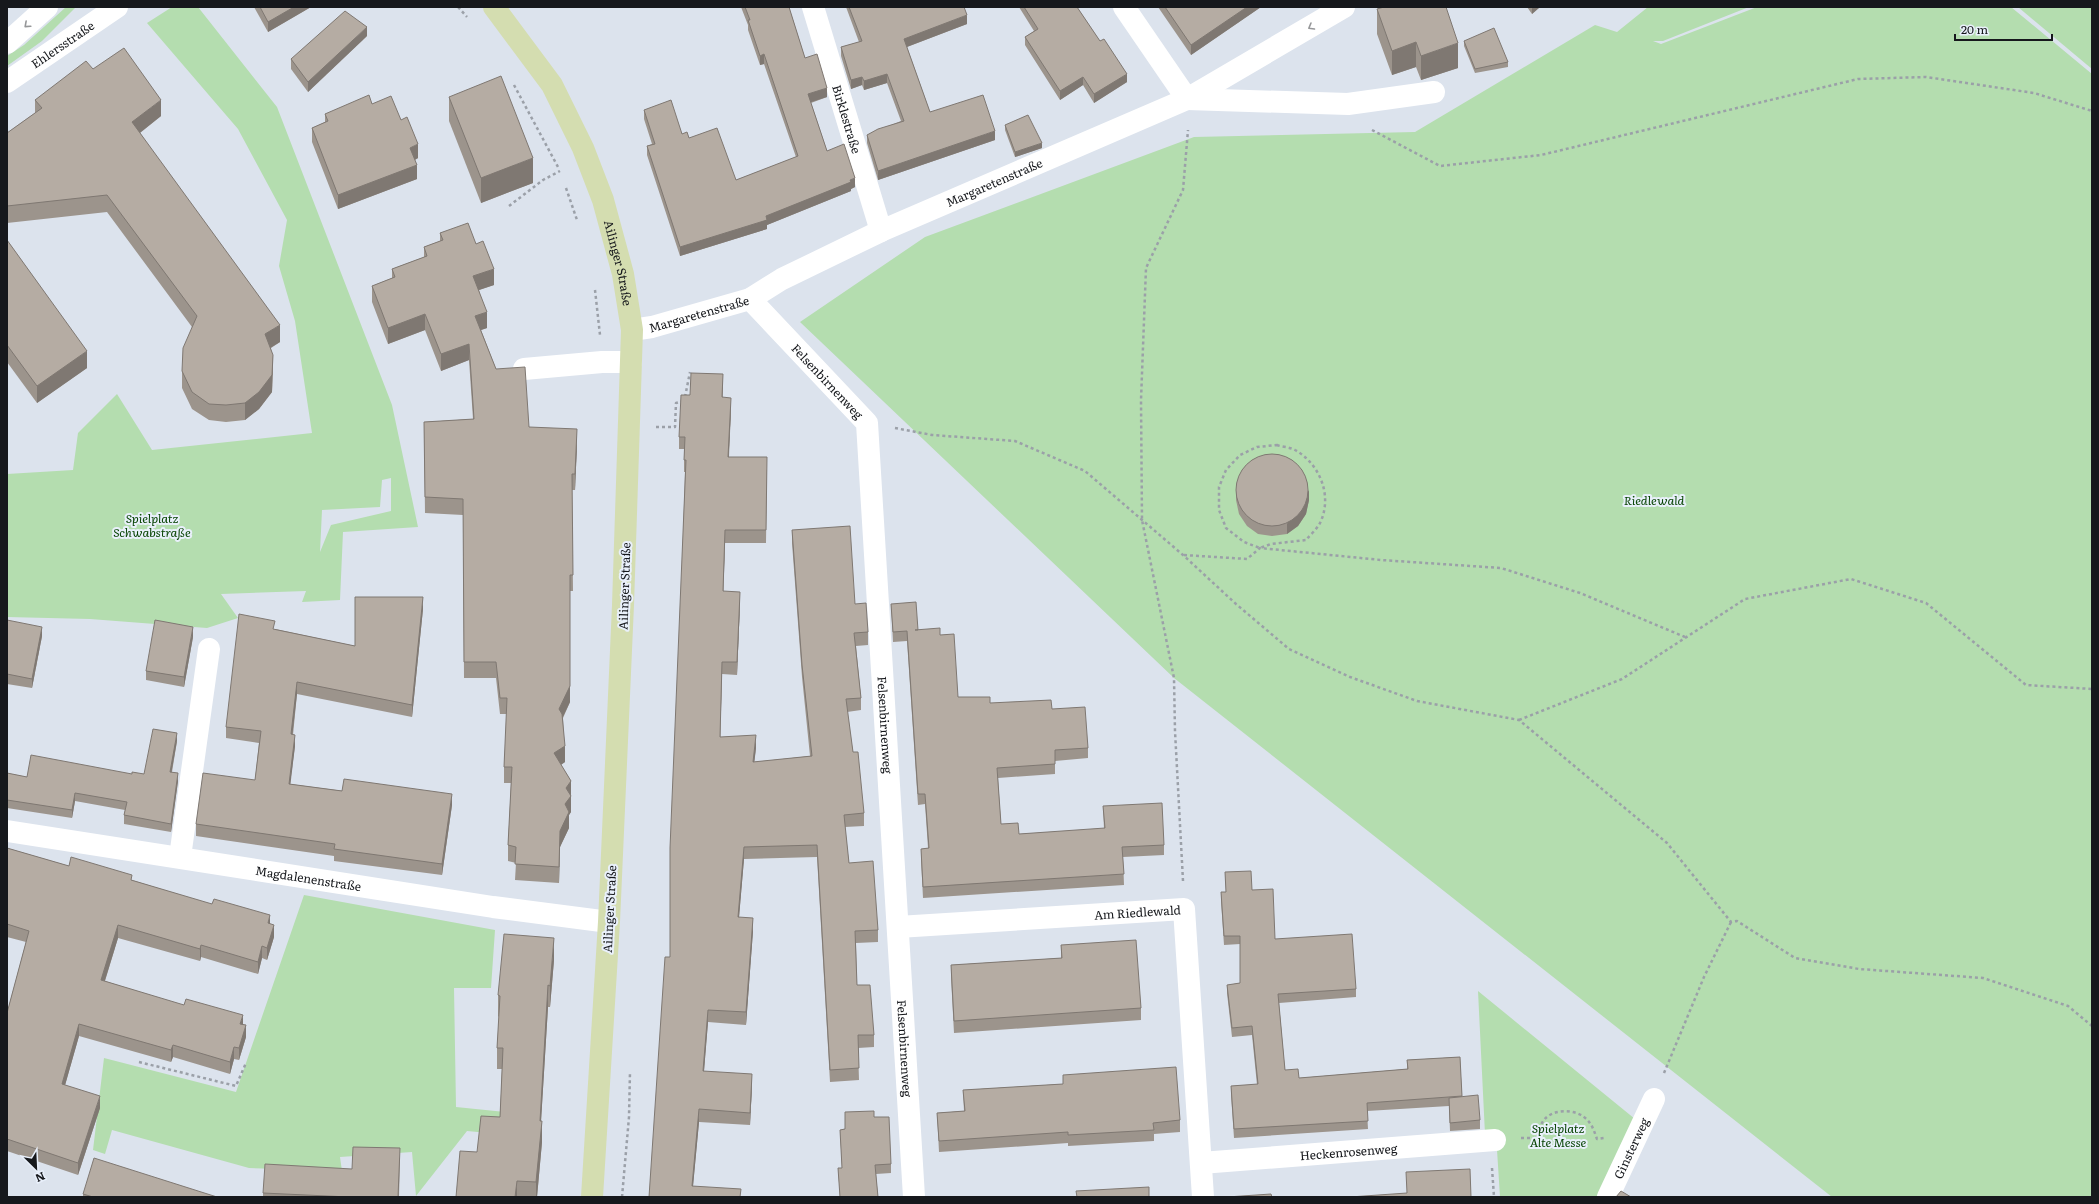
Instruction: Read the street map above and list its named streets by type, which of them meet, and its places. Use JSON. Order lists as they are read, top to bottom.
{
  "streets": {
    "main road": ["Ailinger Straße"],
    "street": [
      "Ehlersstraße",
      "Birklestraße",
      "Margaretenstraße",
      "Felsenbirnenweg",
      "Magdalenenstraße",
      "Am Riedlewald",
      "Ginsterweg",
      "Heckenrosenweg"
    ]
  },
  "crossings": [
    ["Birklestraße", "Margaretenstraße"],
    ["Margaretenstraße", "Ailinger Straße"],
    ["Margaretenstraße", "Felsenbirnenweg"],
    ["Ailinger Straße", "Magdalenenstraße"],
    ["Felsenbirnenweg", "Am Riedlewald"],
    ["Am Riedlewald", "Heckenrosenweg"]
  ],
  "parks": ["Riedlewald", "Spielplatz Schwabstraße", "Spielplatz Alte Messe"],
  "scale_bar": "20 m",
  "north": "bottom right"
}
